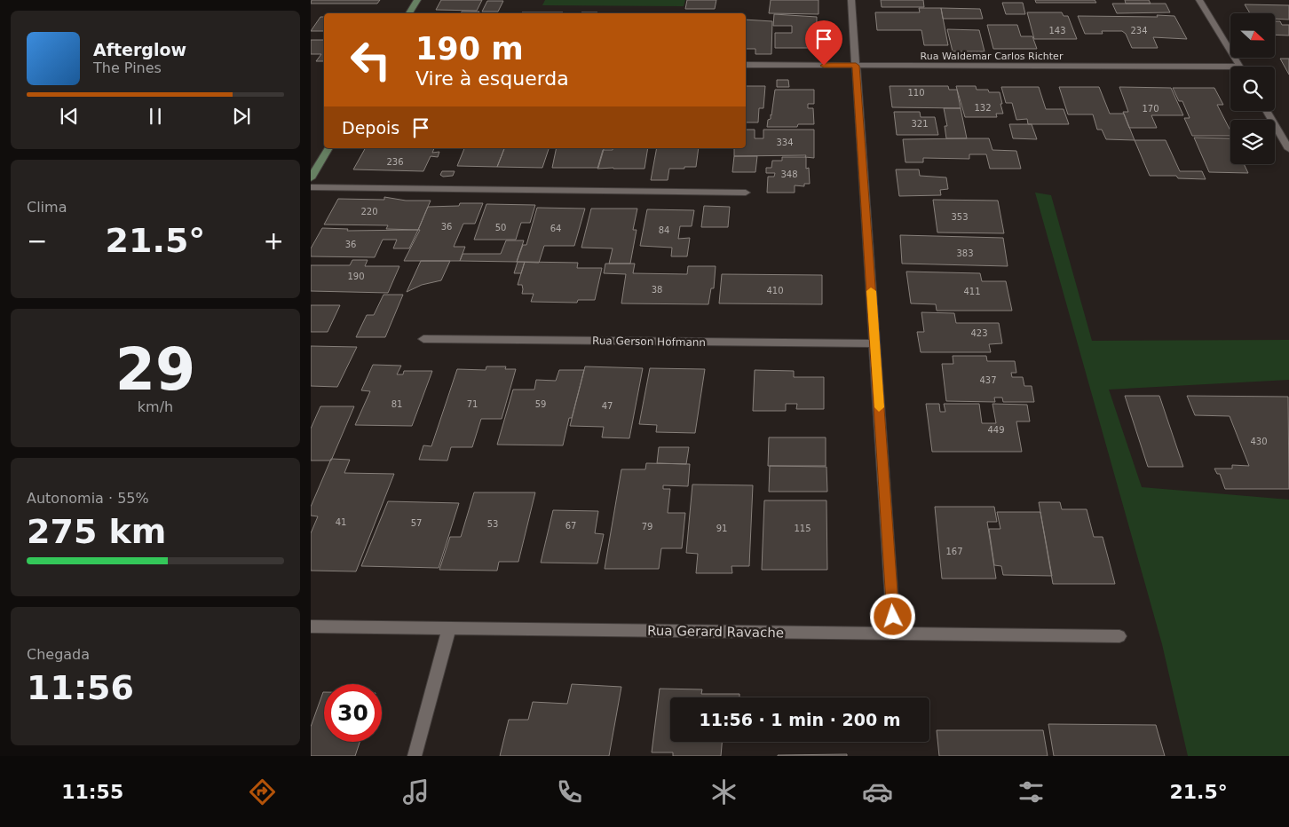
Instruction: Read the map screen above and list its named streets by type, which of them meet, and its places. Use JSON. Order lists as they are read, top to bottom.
{
  "streets": {
    "street": ["Rua Waldemar Carlos Richter", "Rua Gerson Hofmann", "Rua Gerard Ravache"]
  },
  "house_numbers": [
    "143",
    "234",
    "110",
    "132",
    "170",
    "321",
    "334",
    "236",
    "348",
    "220",
    "353",
    "36",
    "50",
    "64",
    "84",
    "36",
    "383",
    "190",
    "38",
    "410",
    "411",
    "423",
    "437",
    "81",
    "71",
    "59",
    "47",
    "449",
    "430",
    "41",
    "57",
    "53",
    "67",
    "79",
    "91",
    "115",
    "167"
  ],
  "north": "right",
  "page": {
    "turn": ["190 m", "Vire à esquerda"],
    "song": ["Afterglow", "The Pines"],
    "then": "Depois",
    "tile": [
      "Clima",
      ["29", "km/h"],
      ["Autonomia · 55%", "275 km"],
      ["Chegada", "11:56"]
    ],
    "heat": ["−", "21.5°", "+"],
    "limit": "30",
    "trip": "11:56 · 1 min · 200 m",
    "tabs": ["11:55", "21.5°"]
  }
}
